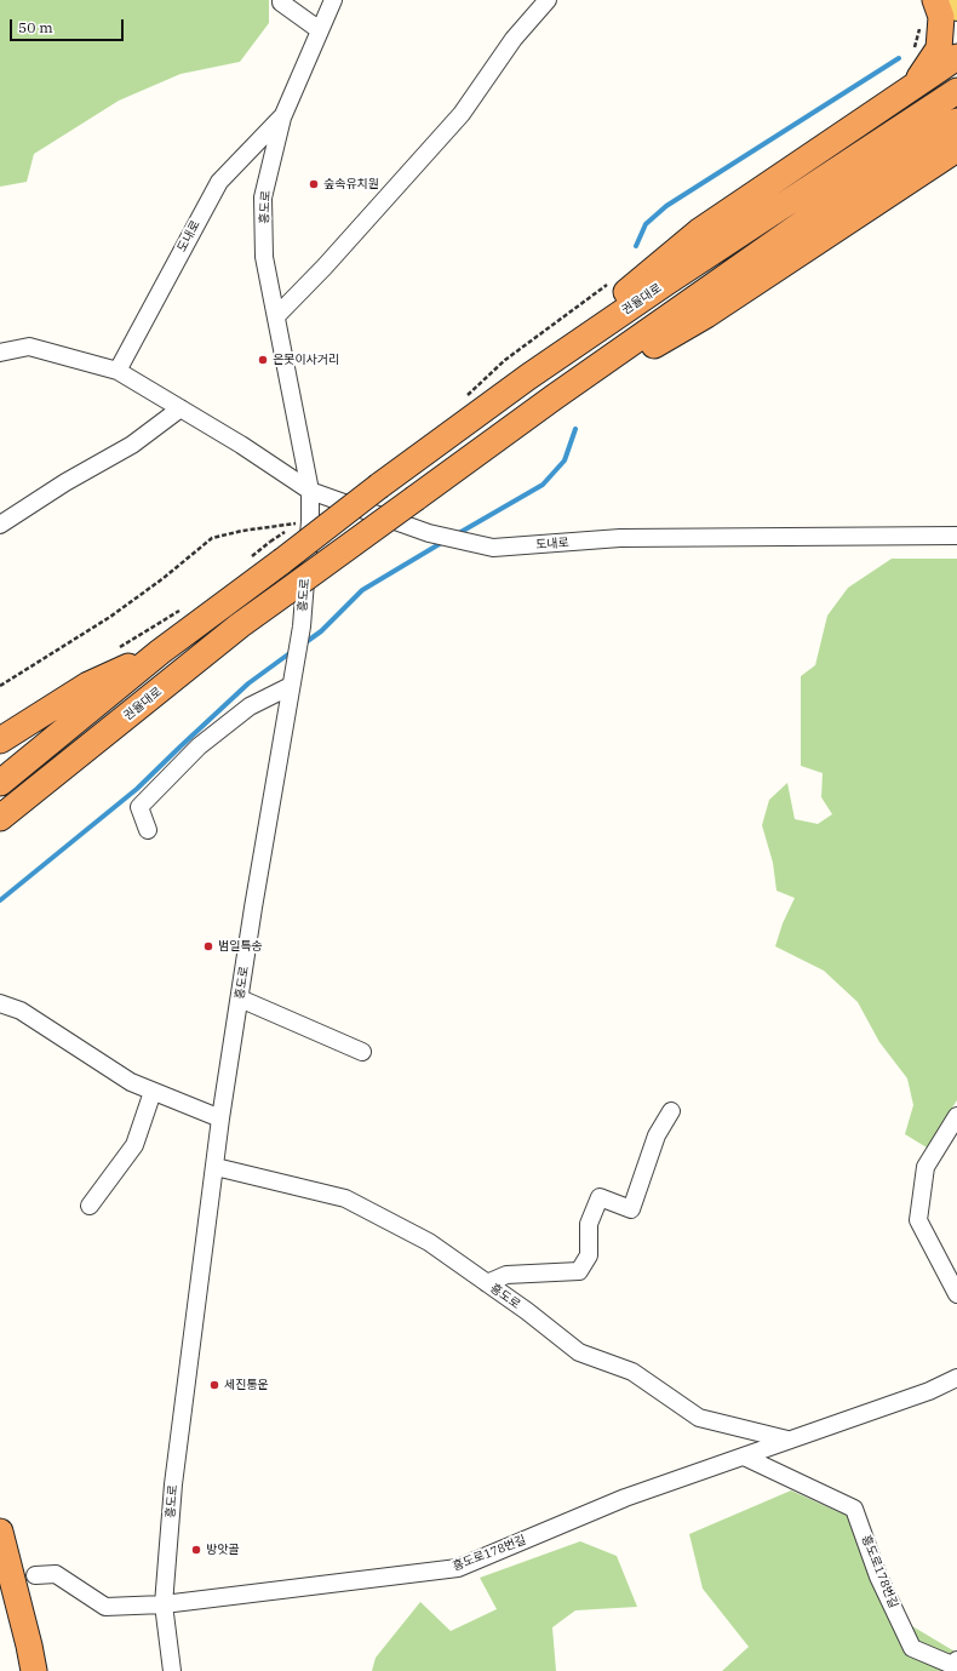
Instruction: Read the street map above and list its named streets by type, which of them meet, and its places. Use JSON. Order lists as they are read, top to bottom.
{
  "streets": {
    "highway": ["권율대로"],
    "street": ["흥도로", "도내로", "흥도로178번길"]
  },
  "crossings": [
    ["흥도로", "도내로"],
    ["흥도로", "흥도로178번길"]
  ],
  "places": [
    "숲속유치원",
    "은못이사거리",
    "범일특송",
    "세진통운",
    "방앗골"
  ],
  "scale_bar": "50 m"
}
